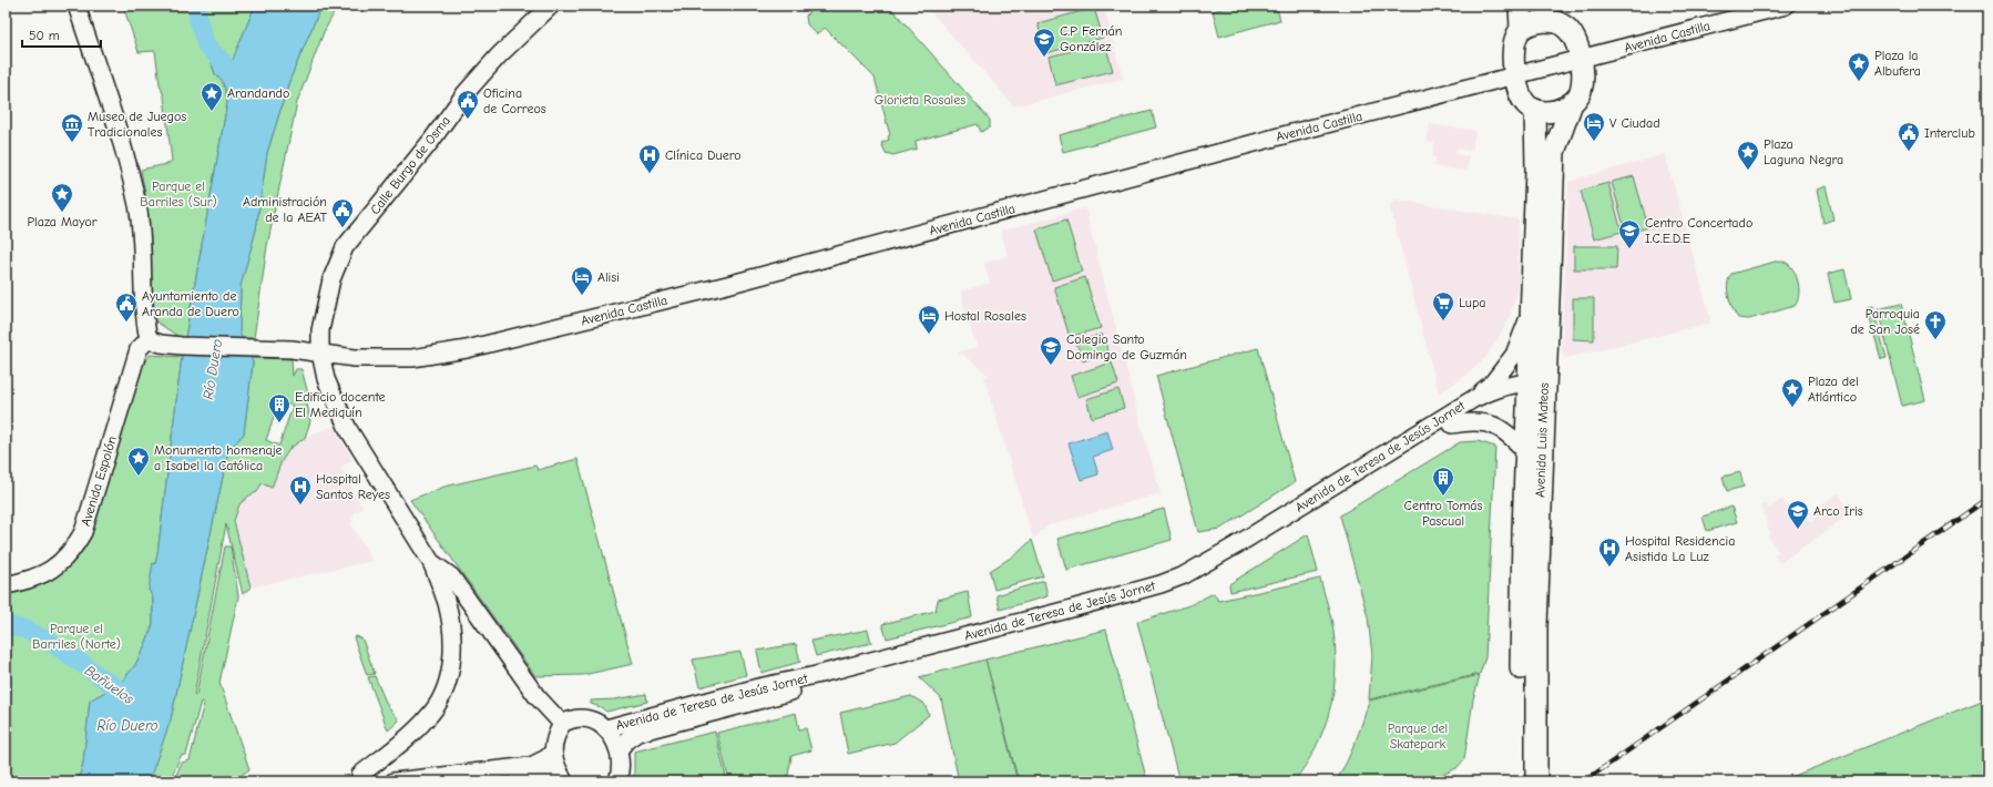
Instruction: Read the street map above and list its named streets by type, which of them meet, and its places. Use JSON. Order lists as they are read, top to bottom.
{
  "streets": {
    "highway": ["Avenida Luis Mateos"],
    "street": [
      "Avenida Castilla",
      "Calle Burgo de Osma",
      "Avenida de Teresa de Jesús Jornet",
      "Avenida Espolón"
    ]
  },
  "crossings": [
    ["Avenida Castilla", "Calle Burgo de Osma"],
    ["Avenida Castilla", "Avenida Luis Mateos"],
    ["Avenida Castilla", "Avenida Espolón"],
    ["Avenida Luis Mateos", "Avenida de Teresa de Jesús Jornet"]
  ],
  "water": ["Río Duero", "Bañuelos"],
  "parks": [
    "Glorieta Rosales",
    "Parque el Barriles (Sur)",
    "Parque el Barriles (Norte)",
    "Parque del Skatepark"
  ],
  "places": {
    "school or university": [
      "C.P Fernán González",
      "Centro Concertado I.C.E.D.E",
      "Colegio Santo Domingo de Guzmán",
      "Arco Iris"
    ],
    "place": [
      "Plaza la Albufera",
      "Arandando",
      "Plaza Laguna Negra",
      "Plaza Mayor",
      "Plaza del Atlántico",
      "Monumento homenaje a Isabel la Católica"
    ],
    "public building": [
      "Oficina de Correos",
      "Interclub",
      "Administración de la AEAT",
      "Ayuntamiento de Aranda de Duero"
    ],
    "hotel": ["V Ciudad", "Alisi", "Hostal Rosales"],
    "museum": ["Museo de Juegos Tradicionales"],
    "hospital": ["Clínica Duero", "Hospital Santos Reyes", "Hospital Residencia Asistida La Luz"],
    "supermarket": ["Lupa"],
    "church": ["Parroquia de San José"],
    "building": ["Edificio docente El Mediquín", "Centro Tomás Pascual"]
  },
  "scale_bar": "50 m"
}
